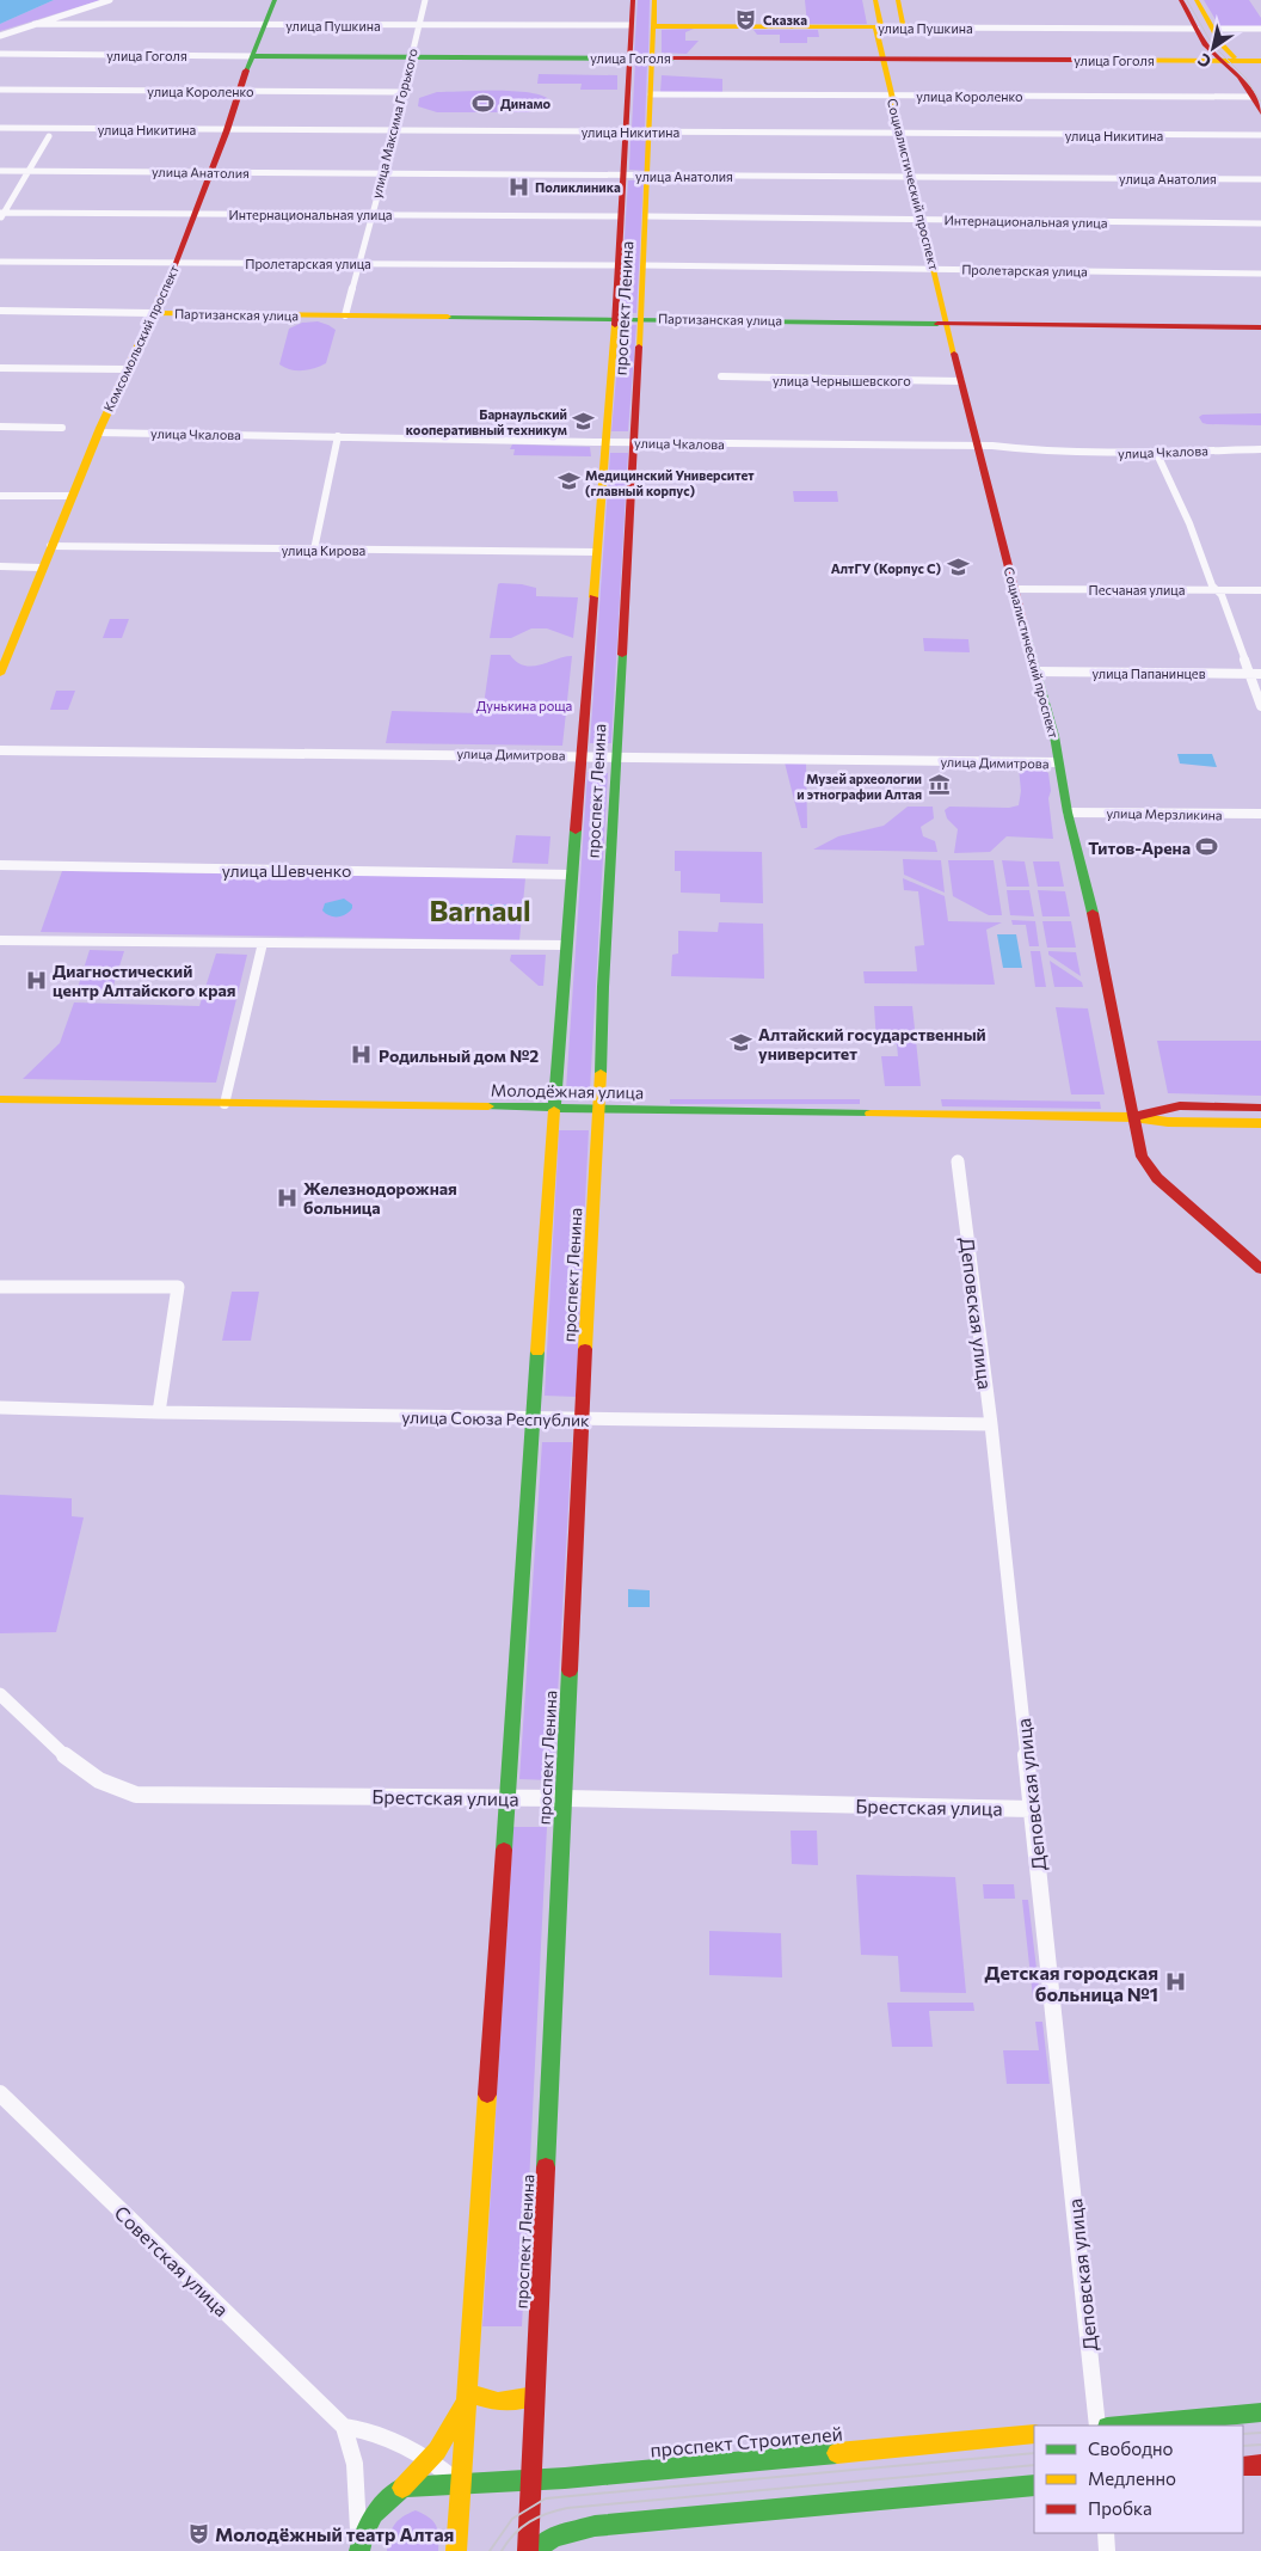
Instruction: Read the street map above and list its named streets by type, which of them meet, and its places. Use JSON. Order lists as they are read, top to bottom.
{
  "streets": {
    "main road": [
      "улица Пушкина",
      "улица Гоголя",
      "Социалистический проспект",
      "проспект Ленина",
      "Партизанская улица",
      "Комсомольский проспект",
      "Молодёжная улица",
      "проспект Строителей"
    ],
    "street": [
      "улица Короленко",
      "улица Максима Горького",
      "улица Никитина",
      "улица Анатолия",
      "Интернациональная улица",
      "Пролетарская улица",
      "улица Чернышевского",
      "улица Чкалова",
      "улица Кирова",
      "Песчаная улица",
      "улица Папанинцев",
      "улица Димитрова",
      "улица Мерзликина",
      "улица Шевченко",
      "Деповская улица",
      "улица Союза Республик",
      "Брестская улица",
      "Советская улица"
    ]
  },
  "crossings": [
    ["улица Пушкина", "улица Максима Горького"],
    ["улица Пушкина", "Социалистический проспект"],
    ["улица Пушкина", "проспект Ленина"],
    ["улица Пушкина", "Комсомольский проспект"],
    ["улица Гоголя", "улица Максима Горького"],
    ["улица Гоголя", "Социалистический проспект"],
    ["улица Гоголя", "проспект Ленина"],
    ["улица Гоголя", "Комсомольский проспект"],
    ["улица Короленко", "улица Максима Горького"],
    ["улица Короленко", "Социалистический проспект"],
    ["улица Короленко", "проспект Ленина"],
    ["улица Короленко", "Комсомольский проспект"],
    ["улица Максима Горького", "улица Никитина"],
    ["улица Максима Горького", "улица Анатолия"],
    ["улица Максима Горького", "Интернациональная улица"],
    ["улица Максима Горького", "Пролетарская улица"],
    ["улица Максима Горького", "Партизанская улица"],
    ["улица Никитина", "Социалистический проспект"],
    ["улица Никитина", "проспект Ленина"],
    ["улица Никитина", "Комсомольский проспект"],
    ["улица Анатолия", "Социалистический проспект"],
    ["улица Анатолия", "проспект Ленина"],
    ["улица Анатолия", "Комсомольский проспект"],
    ["Социалистический проспект", "Интернациональная улица"],
    ["Социалистический проспект", "Пролетарская улица"],
    ["Социалистический проспект", "Партизанская улица"],
    ["Социалистический проспект", "улица Чернышевского"],
    ["Социалистический проспект", "улица Чкалова"],
    ["Социалистический проспект", "Песчаная улица"],
    ["Социалистический проспект", "улица Папанинцев"],
    ["Социалистический проспект", "улица Димитрова"],
    ["Социалистический проспект", "улица Мерзликина"],
    ["Социалистический проспект", "Молодёжная улица"],
    ["Интернациональная улица", "проспект Ленина"],
    ["Интернациональная улица", "Комсомольский проспект"],
    ["Пролетарская улица", "проспект Ленина"],
    ["Пролетарская улица", "Комсомольский проспект"],
    ["проспект Ленина", "Партизанская улица"],
    ["проспект Ленина", "улица Чкалова"],
    ["проспект Ленина", "улица Кирова"],
    ["проспект Ленина", "улица Димитрова"],
    ["проспект Ленина", "улица Шевченко"],
    ["проспект Ленина", "Молодёжная улица"],
    ["проспект Ленина", "улица Союза Республик"],
    ["проспект Ленина", "Брестская улица"],
    ["проспект Ленина", "проспект Строителей"],
    ["Партизанская улица", "Комсомольский проспект"],
    ["Комсомольский проспект", "улица Чкалова"],
    ["Комсомольский проспект", "улица Кирова"],
    ["Деповская улица", "улица Союза Республик"],
    ["Деповская улица", "Брестская улица"]
  ],
  "districts": ["Barnaul"],
  "parks": ["Дунькина роща"],
  "places": {
    "theatre": ["Сказка", "Молодёжный театр Алтая"],
    "sports": ["Динамо", "Титов-Арена"],
    "hospital": [
      "Поликлиника",
      "Диагностический центр Алтайского края",
      "Родильный дом №2",
      "Железнодорожная больница",
      "Детская городская больница №1"
    ],
    "school or university": [
      "Барнаульский кооперативный техникум",
      "Медицинский Университет (главный корпус)",
      "АлтГУ (Корпус С)",
      "Алтайский государственный университет"
    ],
    "museum": ["Музей археологии и этнографии Алтая"]
  },
  "legend": ["Свободно", "Медленно", "Пробка"],
  "north": "bottom left"
}
